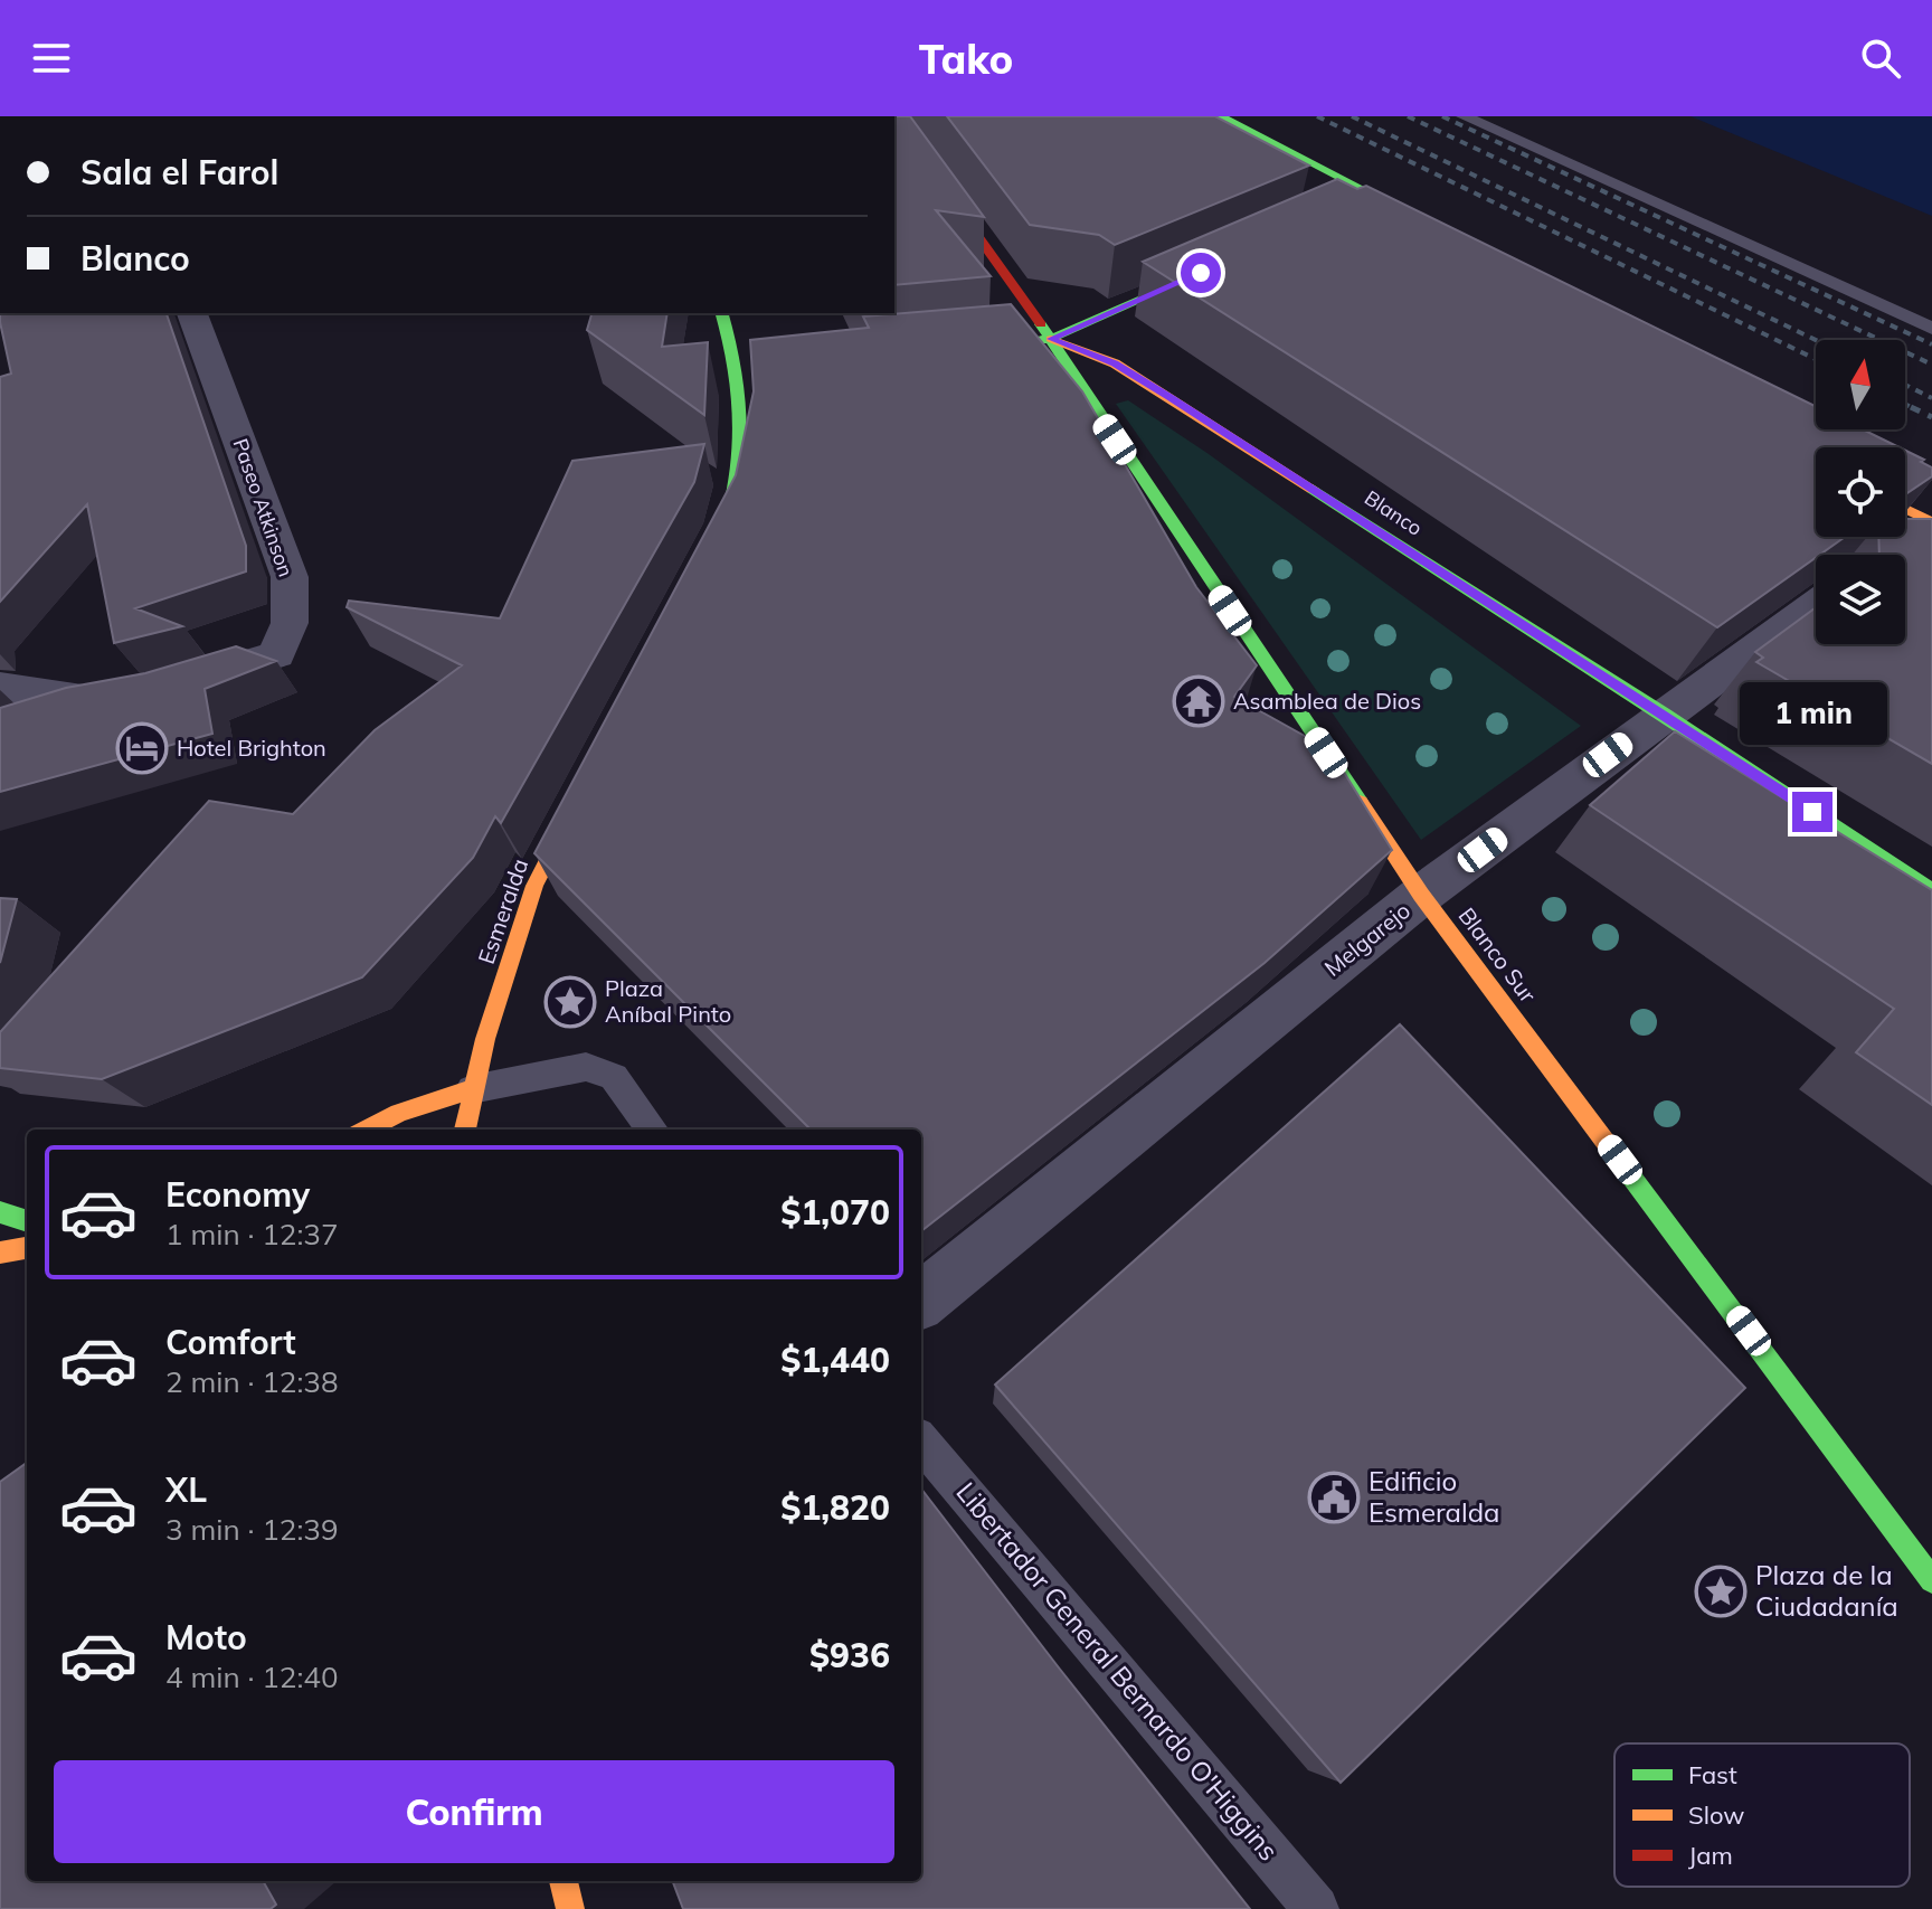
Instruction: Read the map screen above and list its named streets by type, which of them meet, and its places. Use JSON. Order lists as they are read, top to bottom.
{
  "streets": {
    "main road": ["Blanco", "Esmeralda", "Blanco Sur"],
    "street": ["Paseo Atkinson", "Melgarejo"],
    "lane": ["Libertador General Bernardo O'Higgins"]
  },
  "crossings": [
    ["Blanco", "Melgarejo"],
    ["Blanco", "Blanco Sur"],
    ["Melgarejo", "Blanco Sur"]
  ],
  "places": {
    "temple": ["Asamblea de Dios"],
    "hotel": ["Hotel Brighton"],
    "place": ["Plaza Aníbal Pinto", "Plaza de la Ciudadanía"],
    "public building": ["Edificio Esmeralda"]
  },
  "legend": ["Fast", "Slow", "Jam"],
  "north": "top",
  "page": {
    "header": "Tako",
    "banner": ["Sala el Farol", "Blanco"],
    "bubble": "1 min",
    "list": [
      {
        "name": "Economy",
        "note": "1 min · 12:37",
        "value": "$1,070"
      },
      {
        "name": "Comfort",
        "note": "2 min · 12:38",
        "value": "$1,440"
      },
      {
        "name": "XL",
        "note": "3 min · 12:39",
        "value": "$1,820"
      },
      {
        "name": "Moto",
        "note": "4 min · 12:40",
        "value": "$936"
      }
    ],
    "buttons": "Confirm"
  }
}
